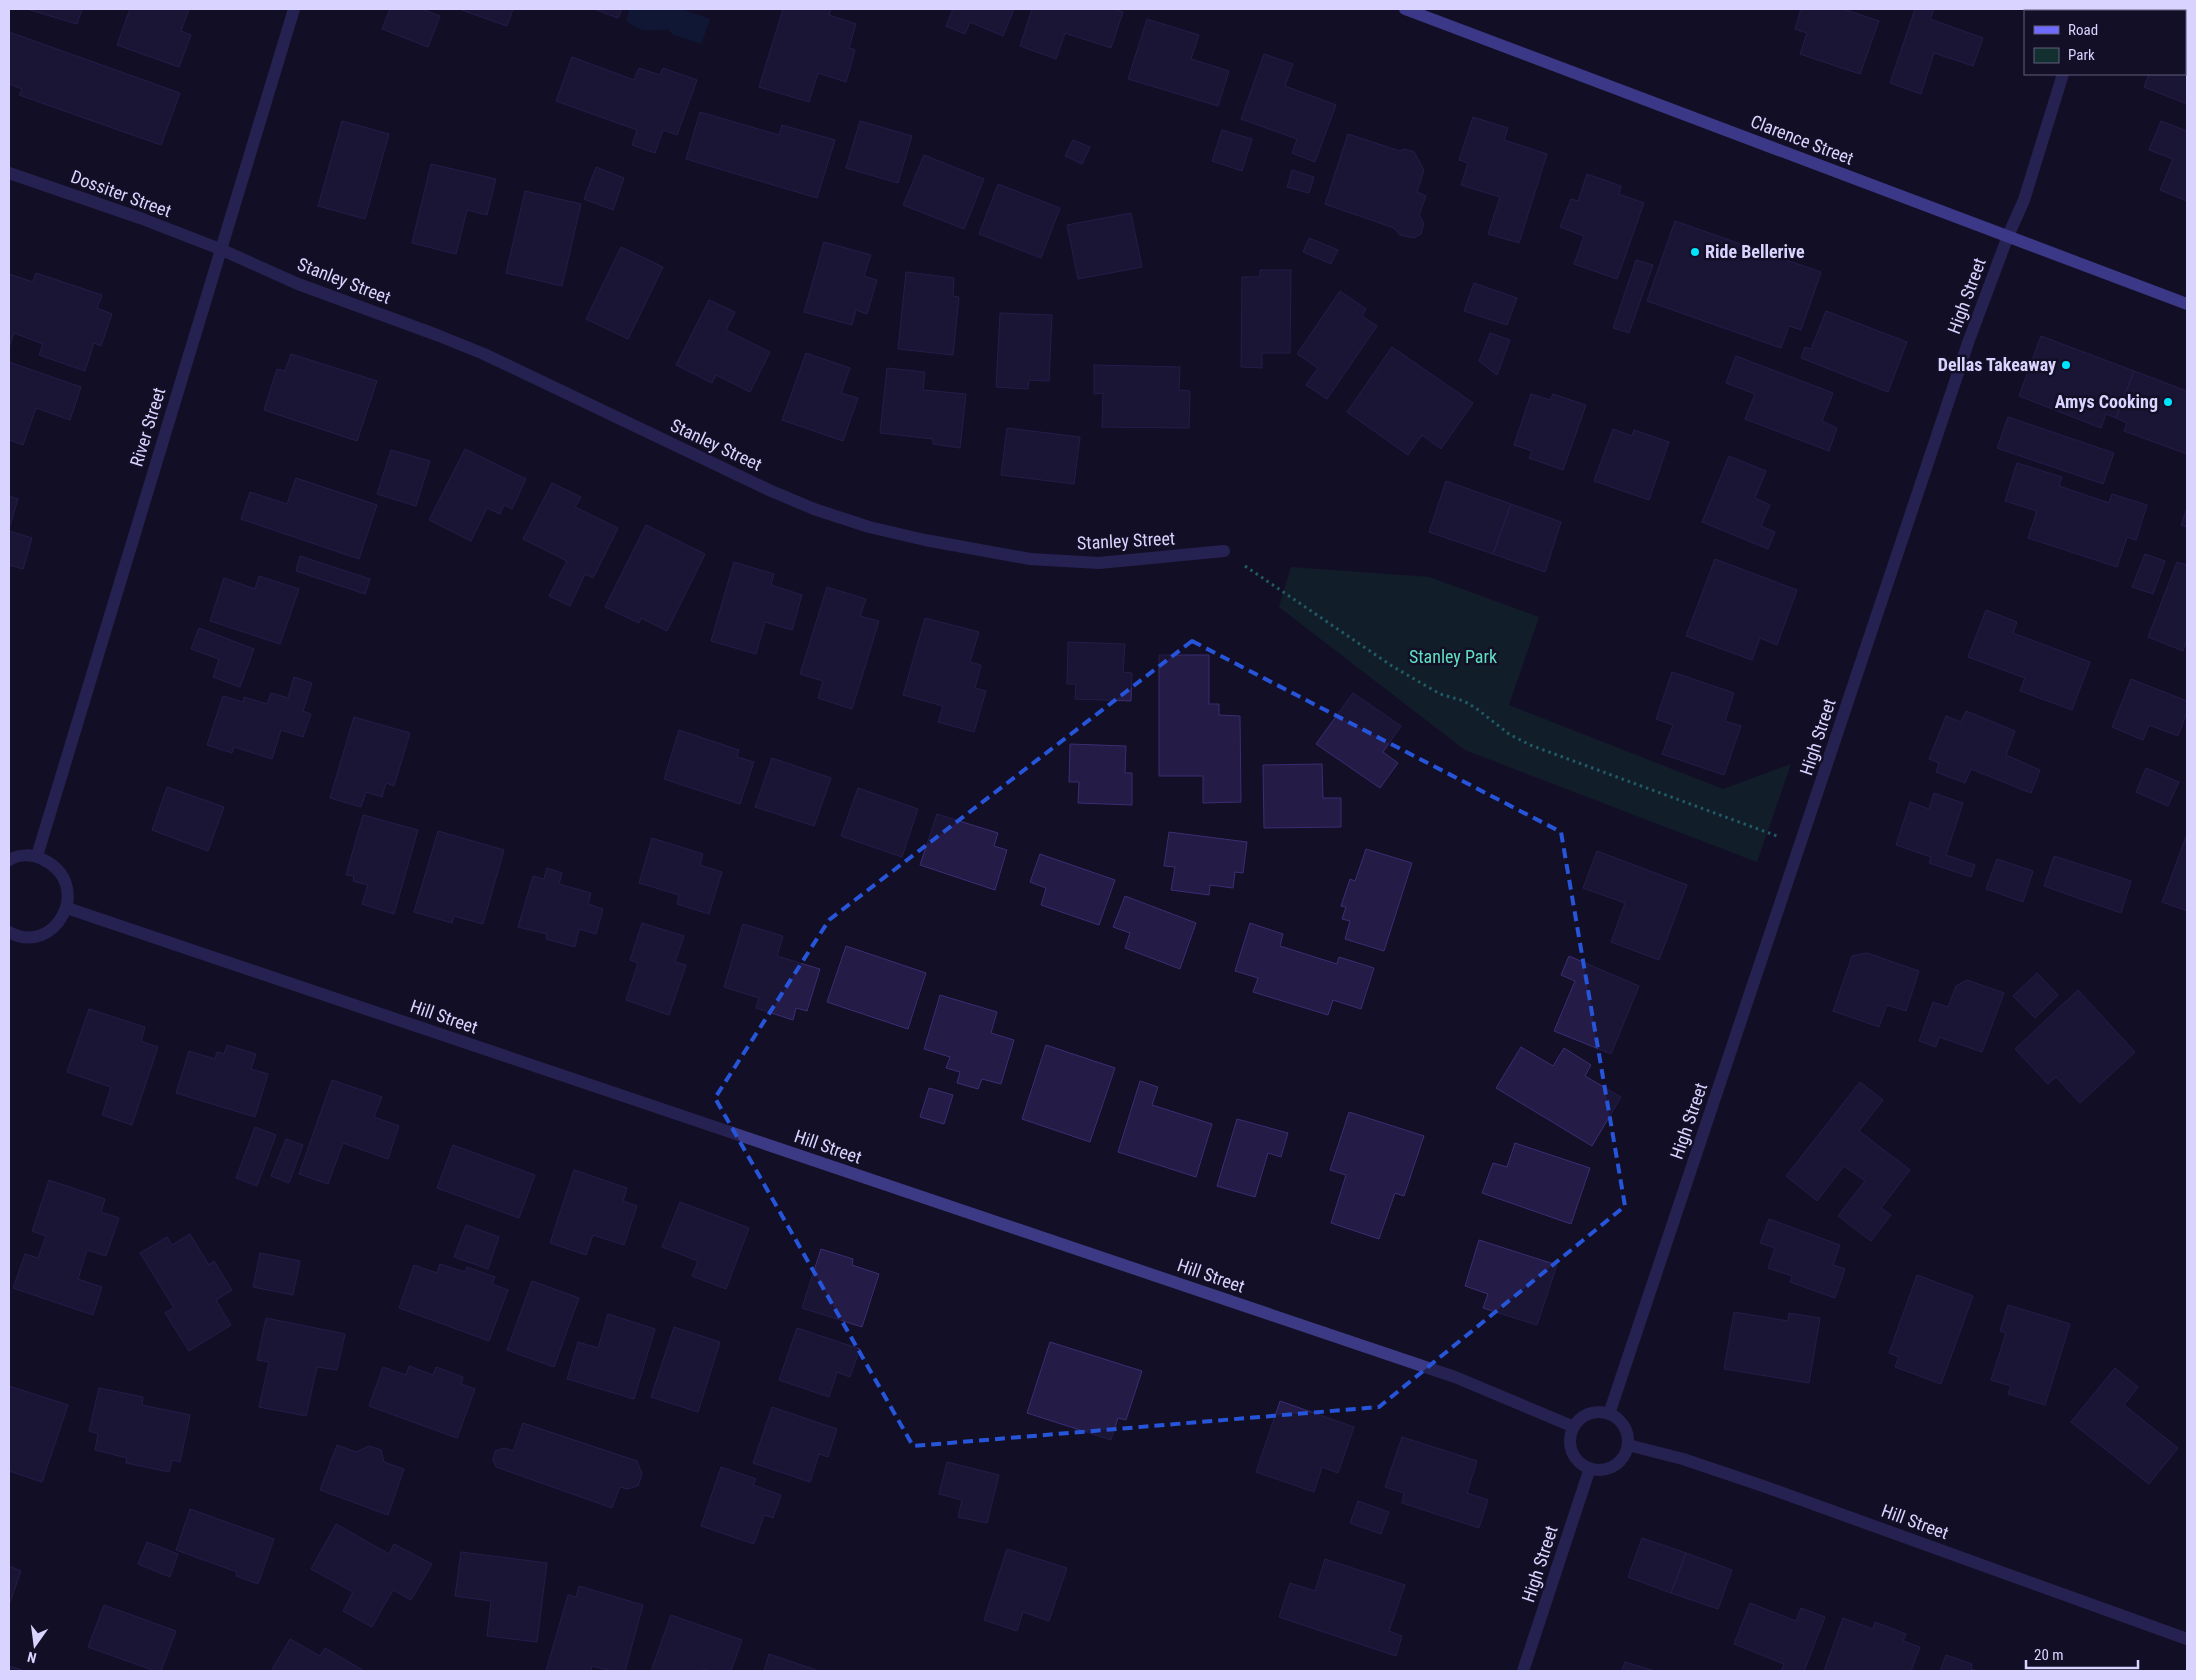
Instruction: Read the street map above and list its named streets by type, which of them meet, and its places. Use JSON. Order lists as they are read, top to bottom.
{
  "streets": {
    "main road": ["Clarence Street"],
    "street": [
      "Dossiter Street",
      "Stanley Street",
      "High Street",
      "River Street",
      "Hill Street"
    ]
  },
  "crossings": [
    ["Clarence Street", "High Street"],
    ["Dossiter Street", "Stanley Street"],
    ["Dossiter Street", "River Street"],
    ["Stanley Street", "River Street"],
    ["High Street", "Hill Street"]
  ],
  "parks": ["Stanley Park"],
  "places": ["Ride Bellerive", "Dellas Takeaway", "Amys Cooking"],
  "legend": ["Road", "Park"],
  "scale_bar": "20 m",
  "north": "bottom"
}
